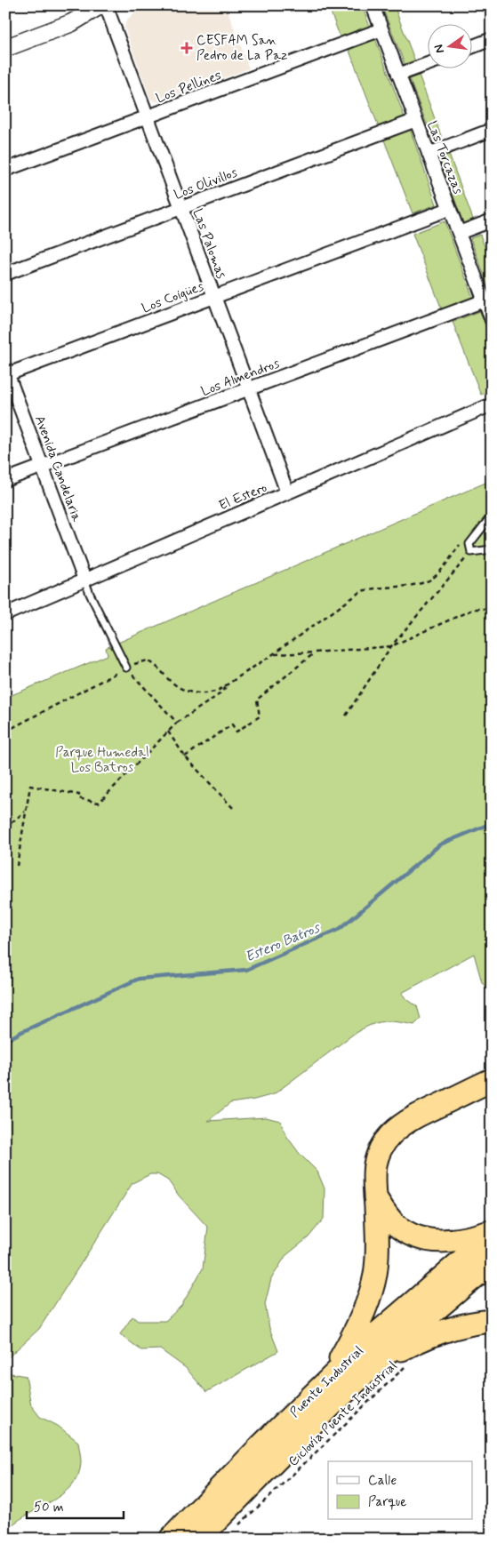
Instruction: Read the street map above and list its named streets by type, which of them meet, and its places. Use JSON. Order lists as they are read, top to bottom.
{
  "streets": {
    "highway": ["Puente Industrial"],
    "street": [
      "Los Pellines",
      "Las Torcazas",
      "Los Olivillos",
      "Las Palomas",
      "Los Coigües",
      "Los Almendros",
      "Avenida Candelaria",
      "El Estero"
    ],
    "path": ["Ciclovía Puente Industrial"]
  },
  "crossings": [
    ["Los Pellines", "Las Torcazas"],
    ["Los Pellines", "Las Palomas"],
    ["Las Torcazas", "Los Olivillos"],
    ["Las Torcazas", "Los Coigües"],
    ["Las Torcazas", "Los Almendros"],
    ["Los Olivillos", "Las Palomas"],
    ["Las Palomas", "Los Coigües"],
    ["Las Palomas", "Los Almendros"],
    ["Las Palomas", "El Estero"],
    ["Los Coigües", "Avenida Candelaria"],
    ["Los Almendros", "Avenida Candelaria"],
    ["Avenida Candelaria", "El Estero"]
  ],
  "water": ["Estero Batros"],
  "parks": ["Parque Humedal Los Batros"],
  "places": {
    "health": ["CESFAM San Pedro de La Paz"]
  },
  "legend": ["Calle", "Parque"],
  "scale_bar": "50 m",
  "north": "left"
}
